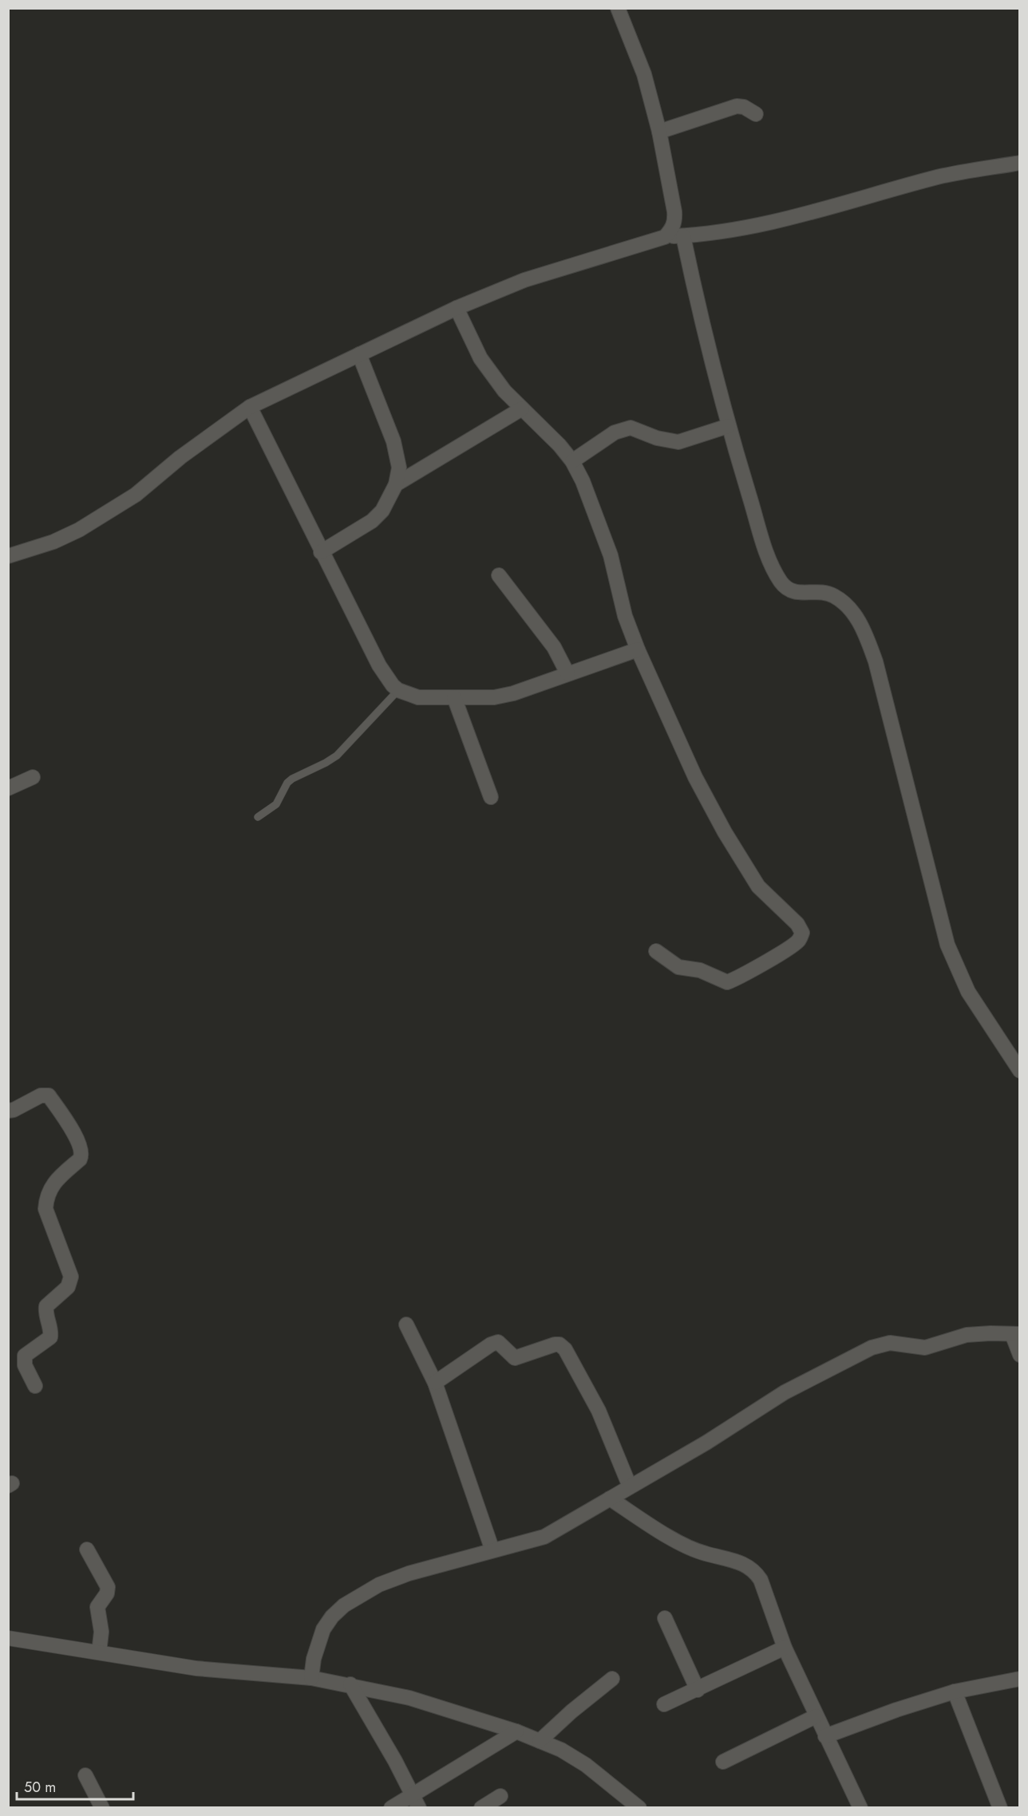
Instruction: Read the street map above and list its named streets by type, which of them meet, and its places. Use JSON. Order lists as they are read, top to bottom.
{
  "scale_bar": "50 m"
}
